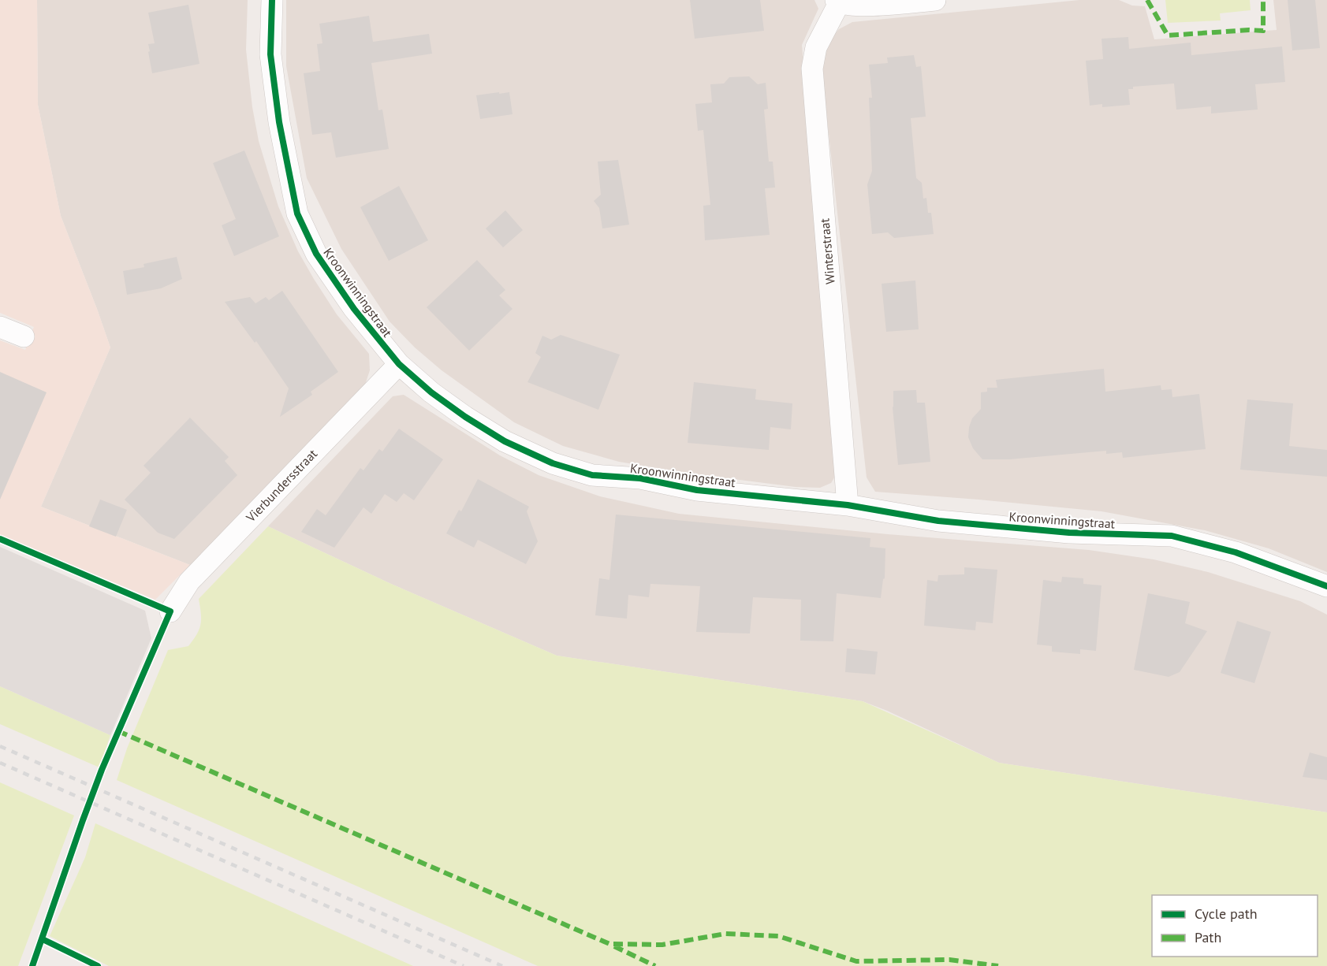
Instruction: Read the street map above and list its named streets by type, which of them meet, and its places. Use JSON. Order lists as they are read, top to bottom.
{
  "streets": {
    "street": ["Winterstraat", "Kroonwinningstraat", "Vierbundersstraat"]
  },
  "crossings": [
    ["Winterstraat", "Kroonwinningstraat"],
    ["Kroonwinningstraat", "Vierbundersstraat"]
  ],
  "legend": ["Cycle path", "Path"]
}
